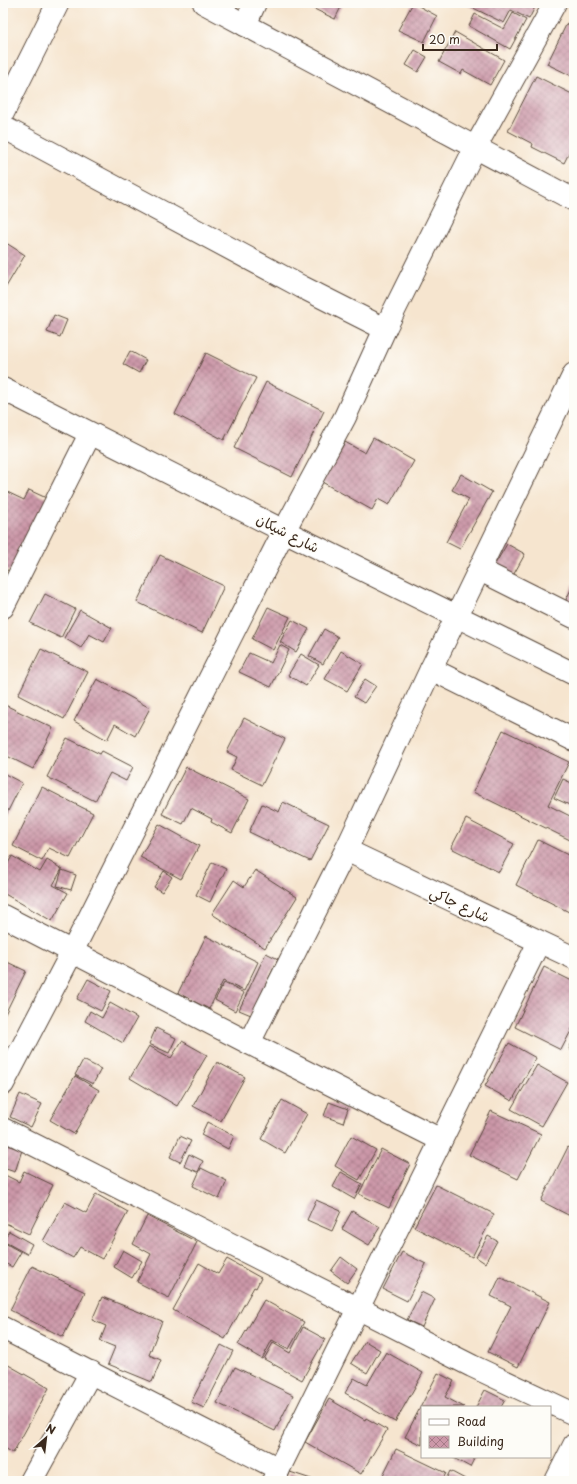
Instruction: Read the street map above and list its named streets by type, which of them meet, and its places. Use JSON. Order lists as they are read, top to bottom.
{
  "streets": {
    "street": ["شارع شيكان", "شارع جاكي"]
  },
  "legend": ["Road", "Building"],
  "scale_bar": "20 m",
  "north": "top right"
}
